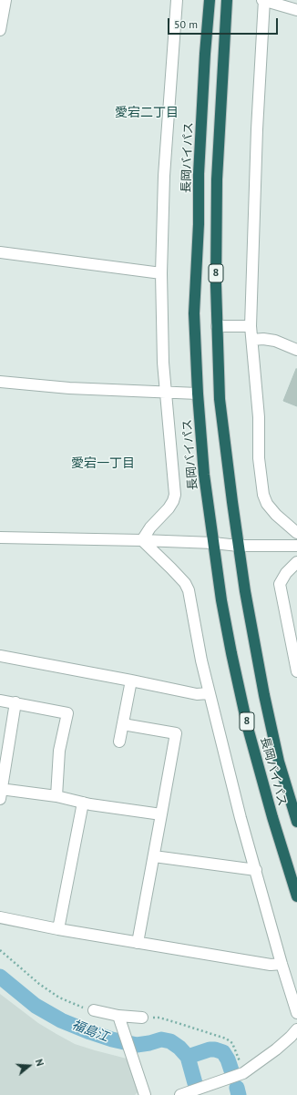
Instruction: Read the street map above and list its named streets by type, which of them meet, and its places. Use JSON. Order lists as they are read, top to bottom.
{
  "streets": {
    "highway": ["長岡バイパス", "8"]
  },
  "districts": ["愛宕二丁目", "愛宕一丁目"],
  "water": ["福島江"],
  "scale_bar": "50 m",
  "north": "right"
}
